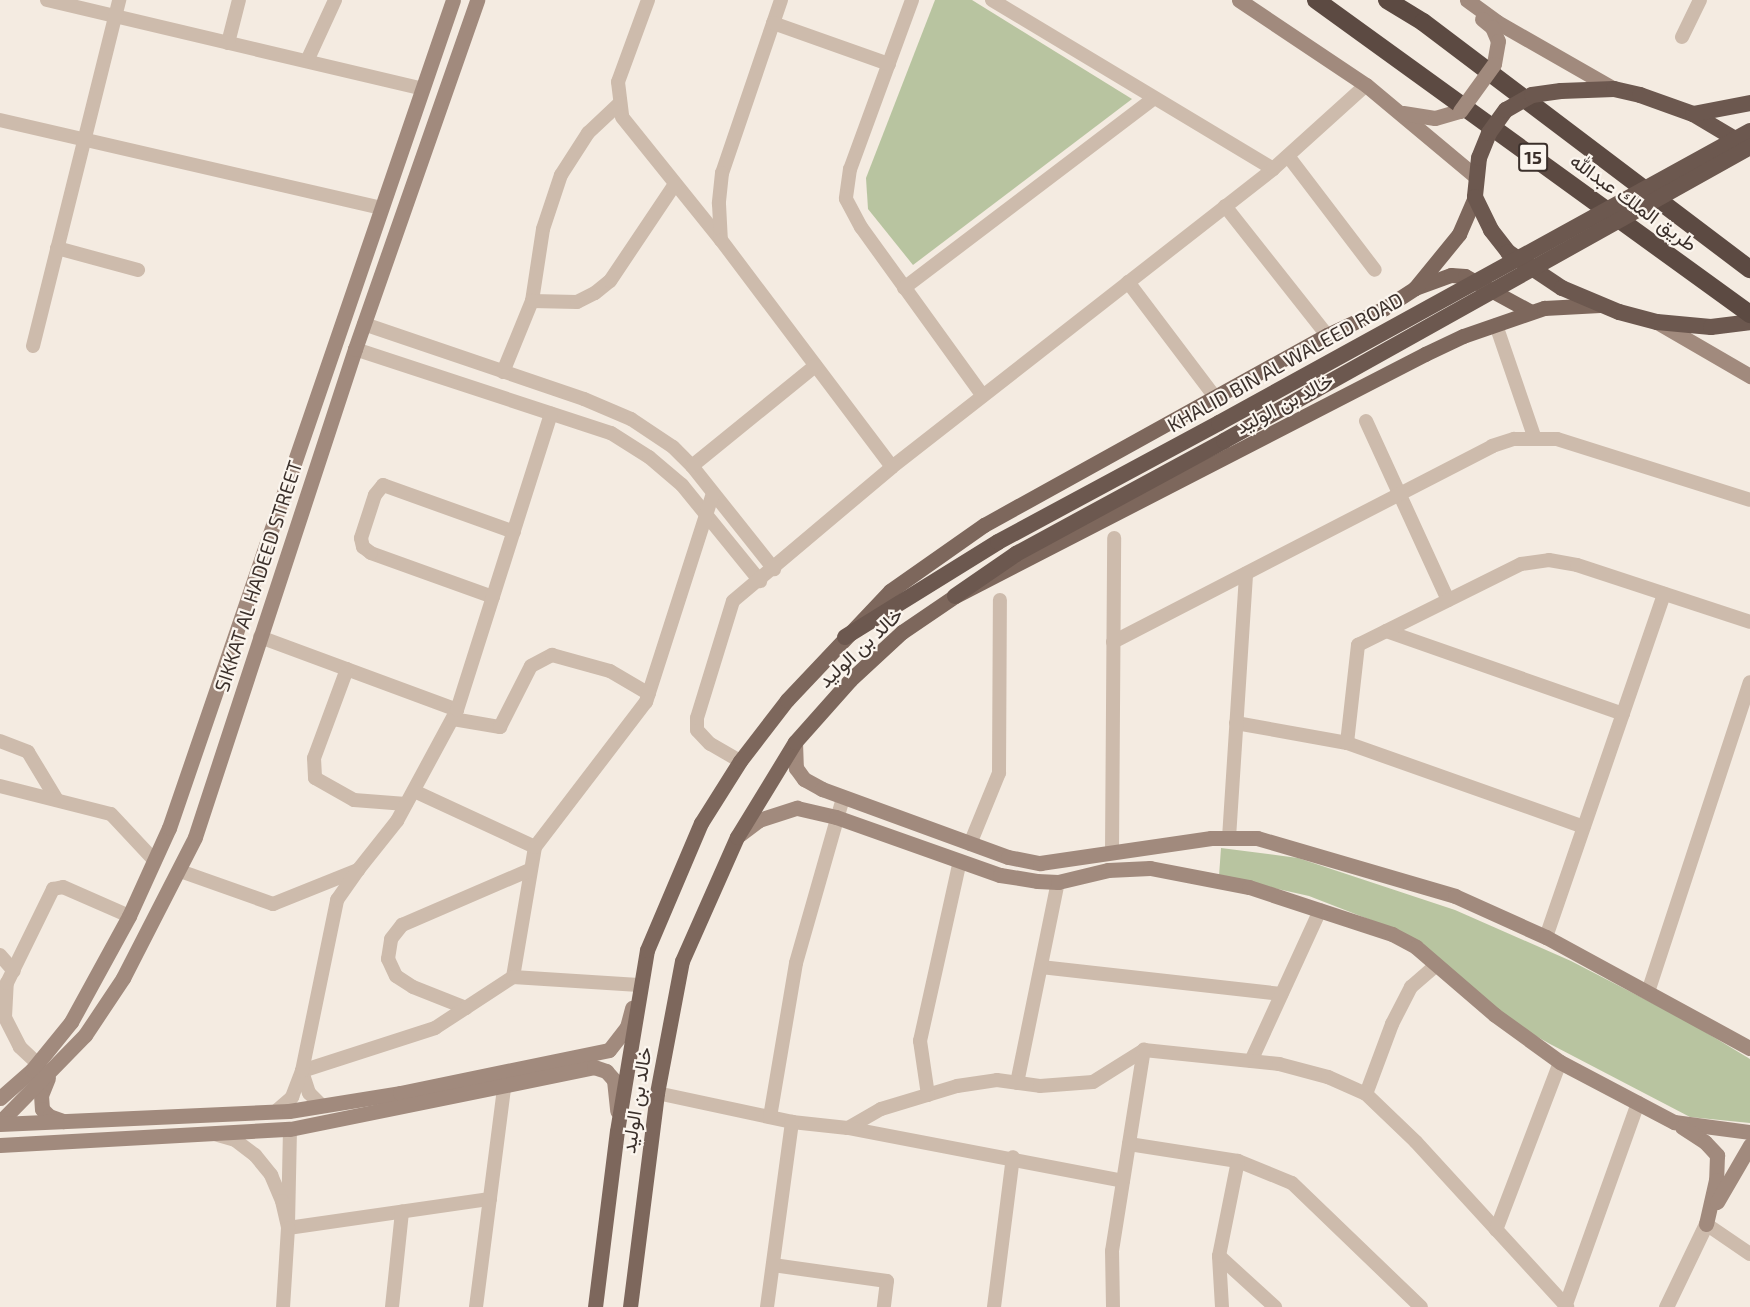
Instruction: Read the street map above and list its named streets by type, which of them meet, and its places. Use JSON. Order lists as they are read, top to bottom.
{
  "streets": {
    "highway": [
      "15",
      "طريق الملك عبدالله",
      "KHALID BIN AL WALEED ROAD",
      "خالد بن الوليد"
    ],
    "main road": ["SIKKAT AL HADEED STREET"]
  },
  "crossings": [
    ["طريق الملك عبدالله", "خالد بن الوليد"],
    ["KHALID BIN AL WALEED ROAD", "خالد بن الوليد"]
  ]
}
